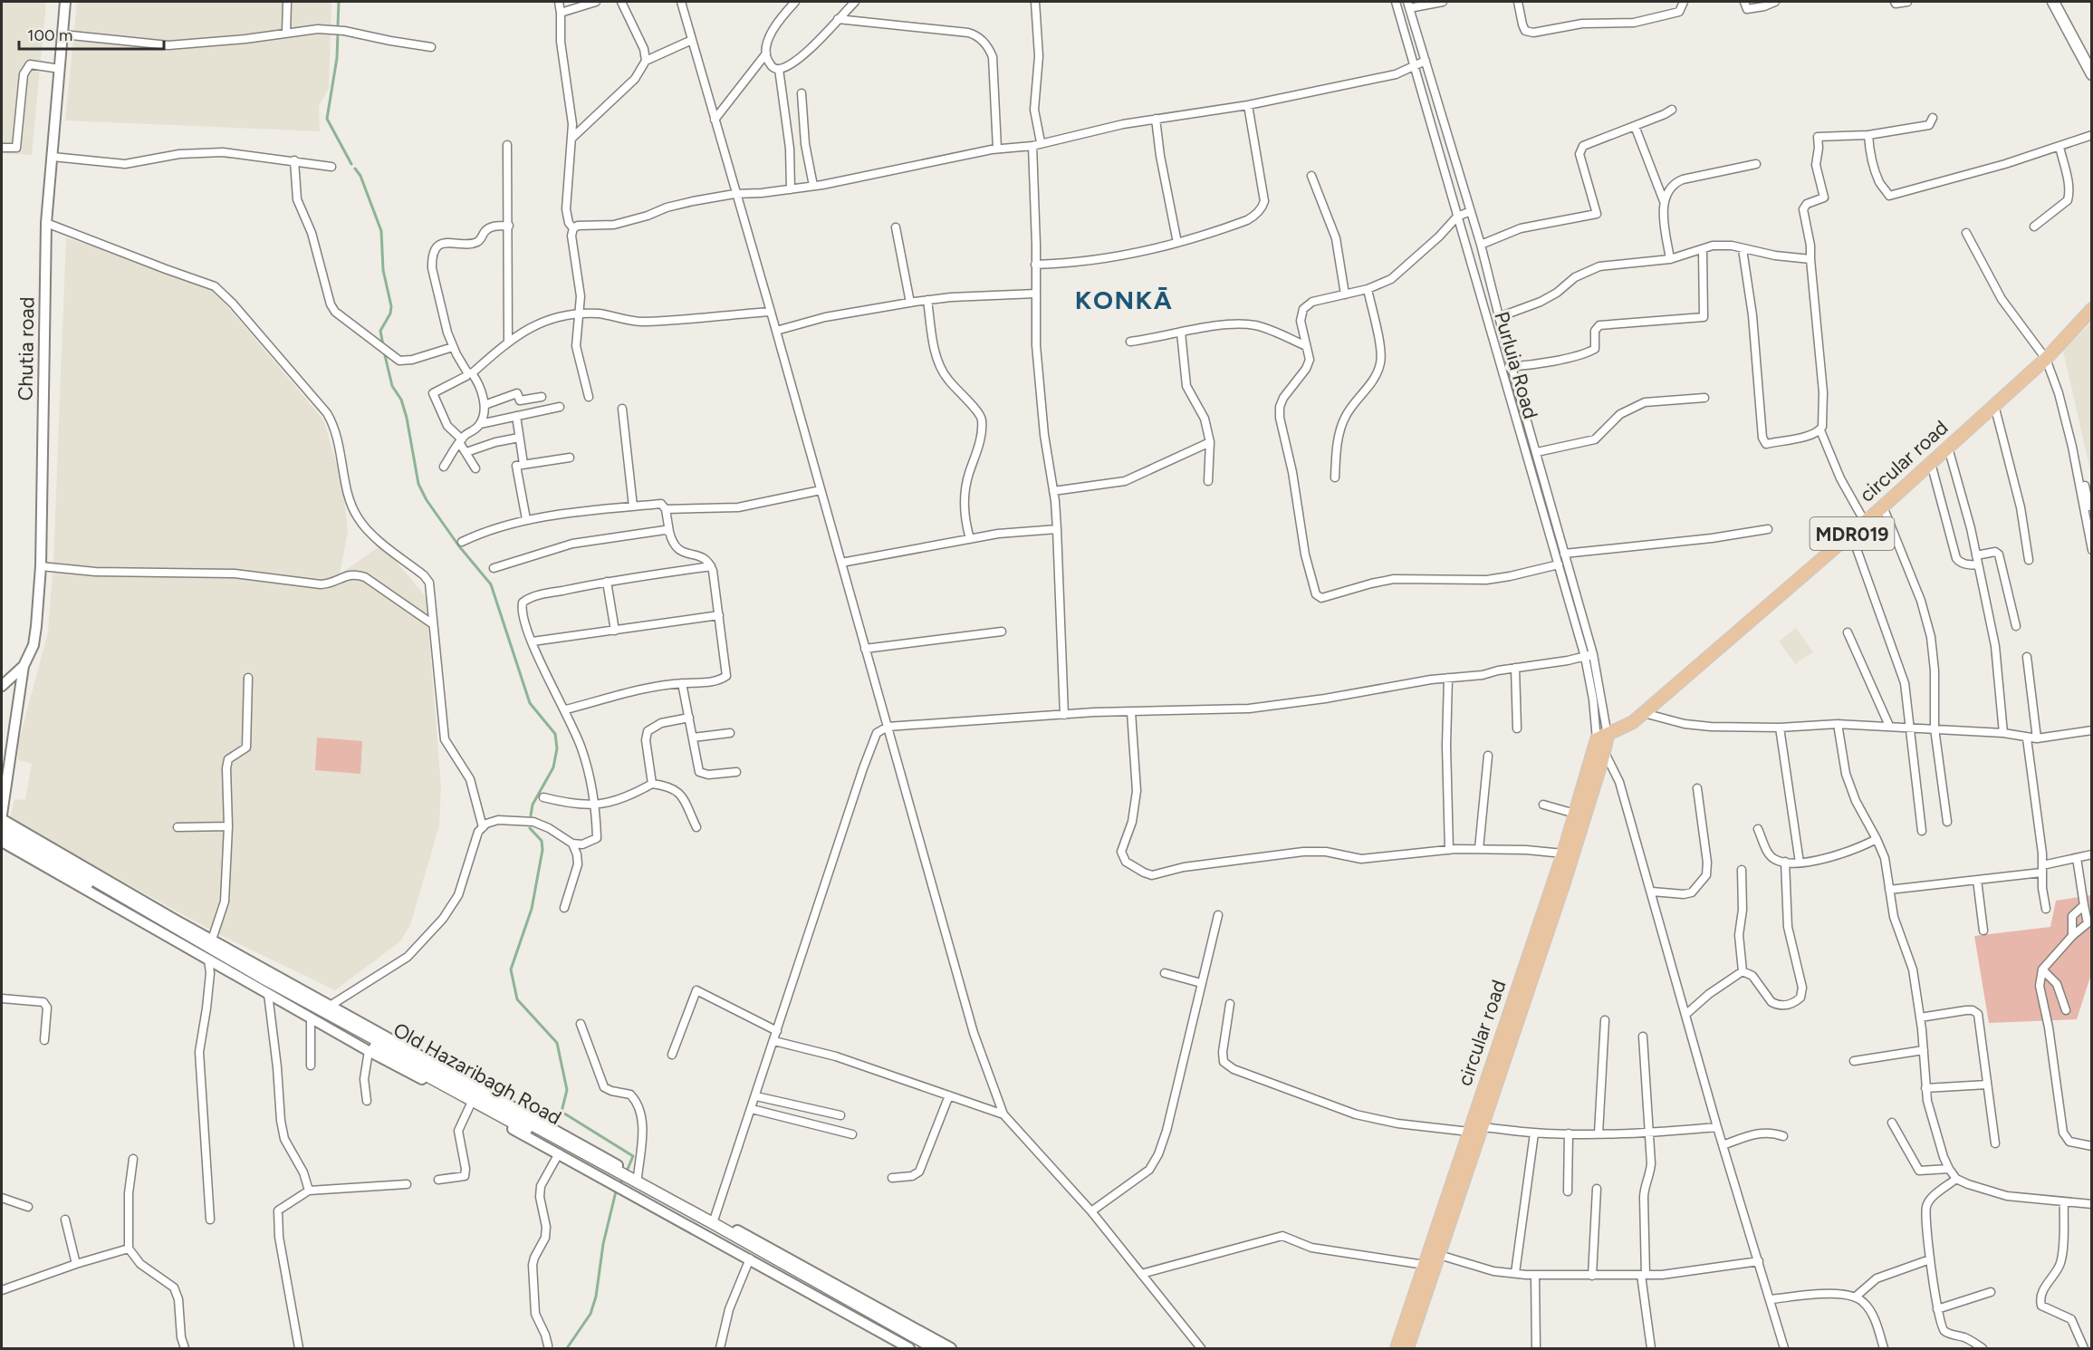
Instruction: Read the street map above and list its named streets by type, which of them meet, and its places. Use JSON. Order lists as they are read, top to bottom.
{
  "streets": {
    "main road": ["circular road", "MDR019", "Old Hazaribagh Road"],
    "street": ["Chutia road", "Purluia Road"]
  },
  "crossings": [
    ["Purluia Road", "circular road"]
  ],
  "districts": ["KONKĀ"],
  "scale_bar": "100 m"
}
